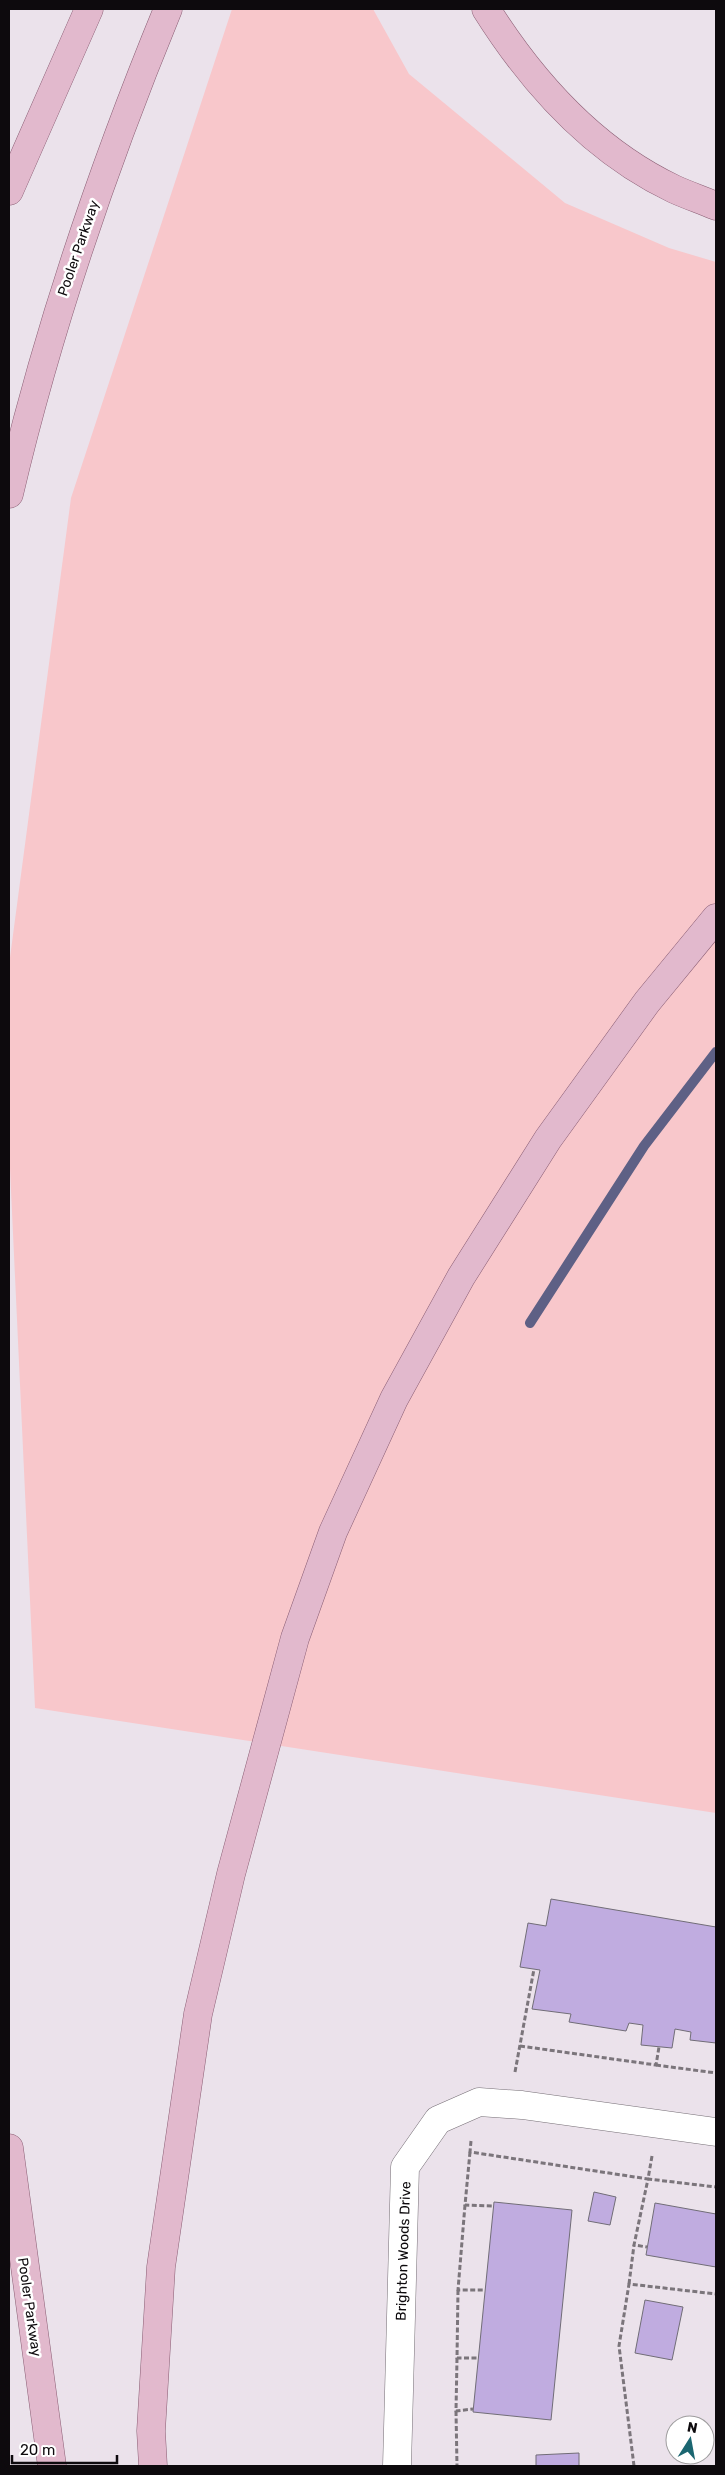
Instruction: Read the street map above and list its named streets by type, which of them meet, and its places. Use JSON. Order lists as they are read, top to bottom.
{
  "streets": {
    "main road": ["Pooler Parkway"],
    "street": ["Brighton Woods Drive"]
  },
  "scale_bar": "20 m",
  "north": "top"
}
